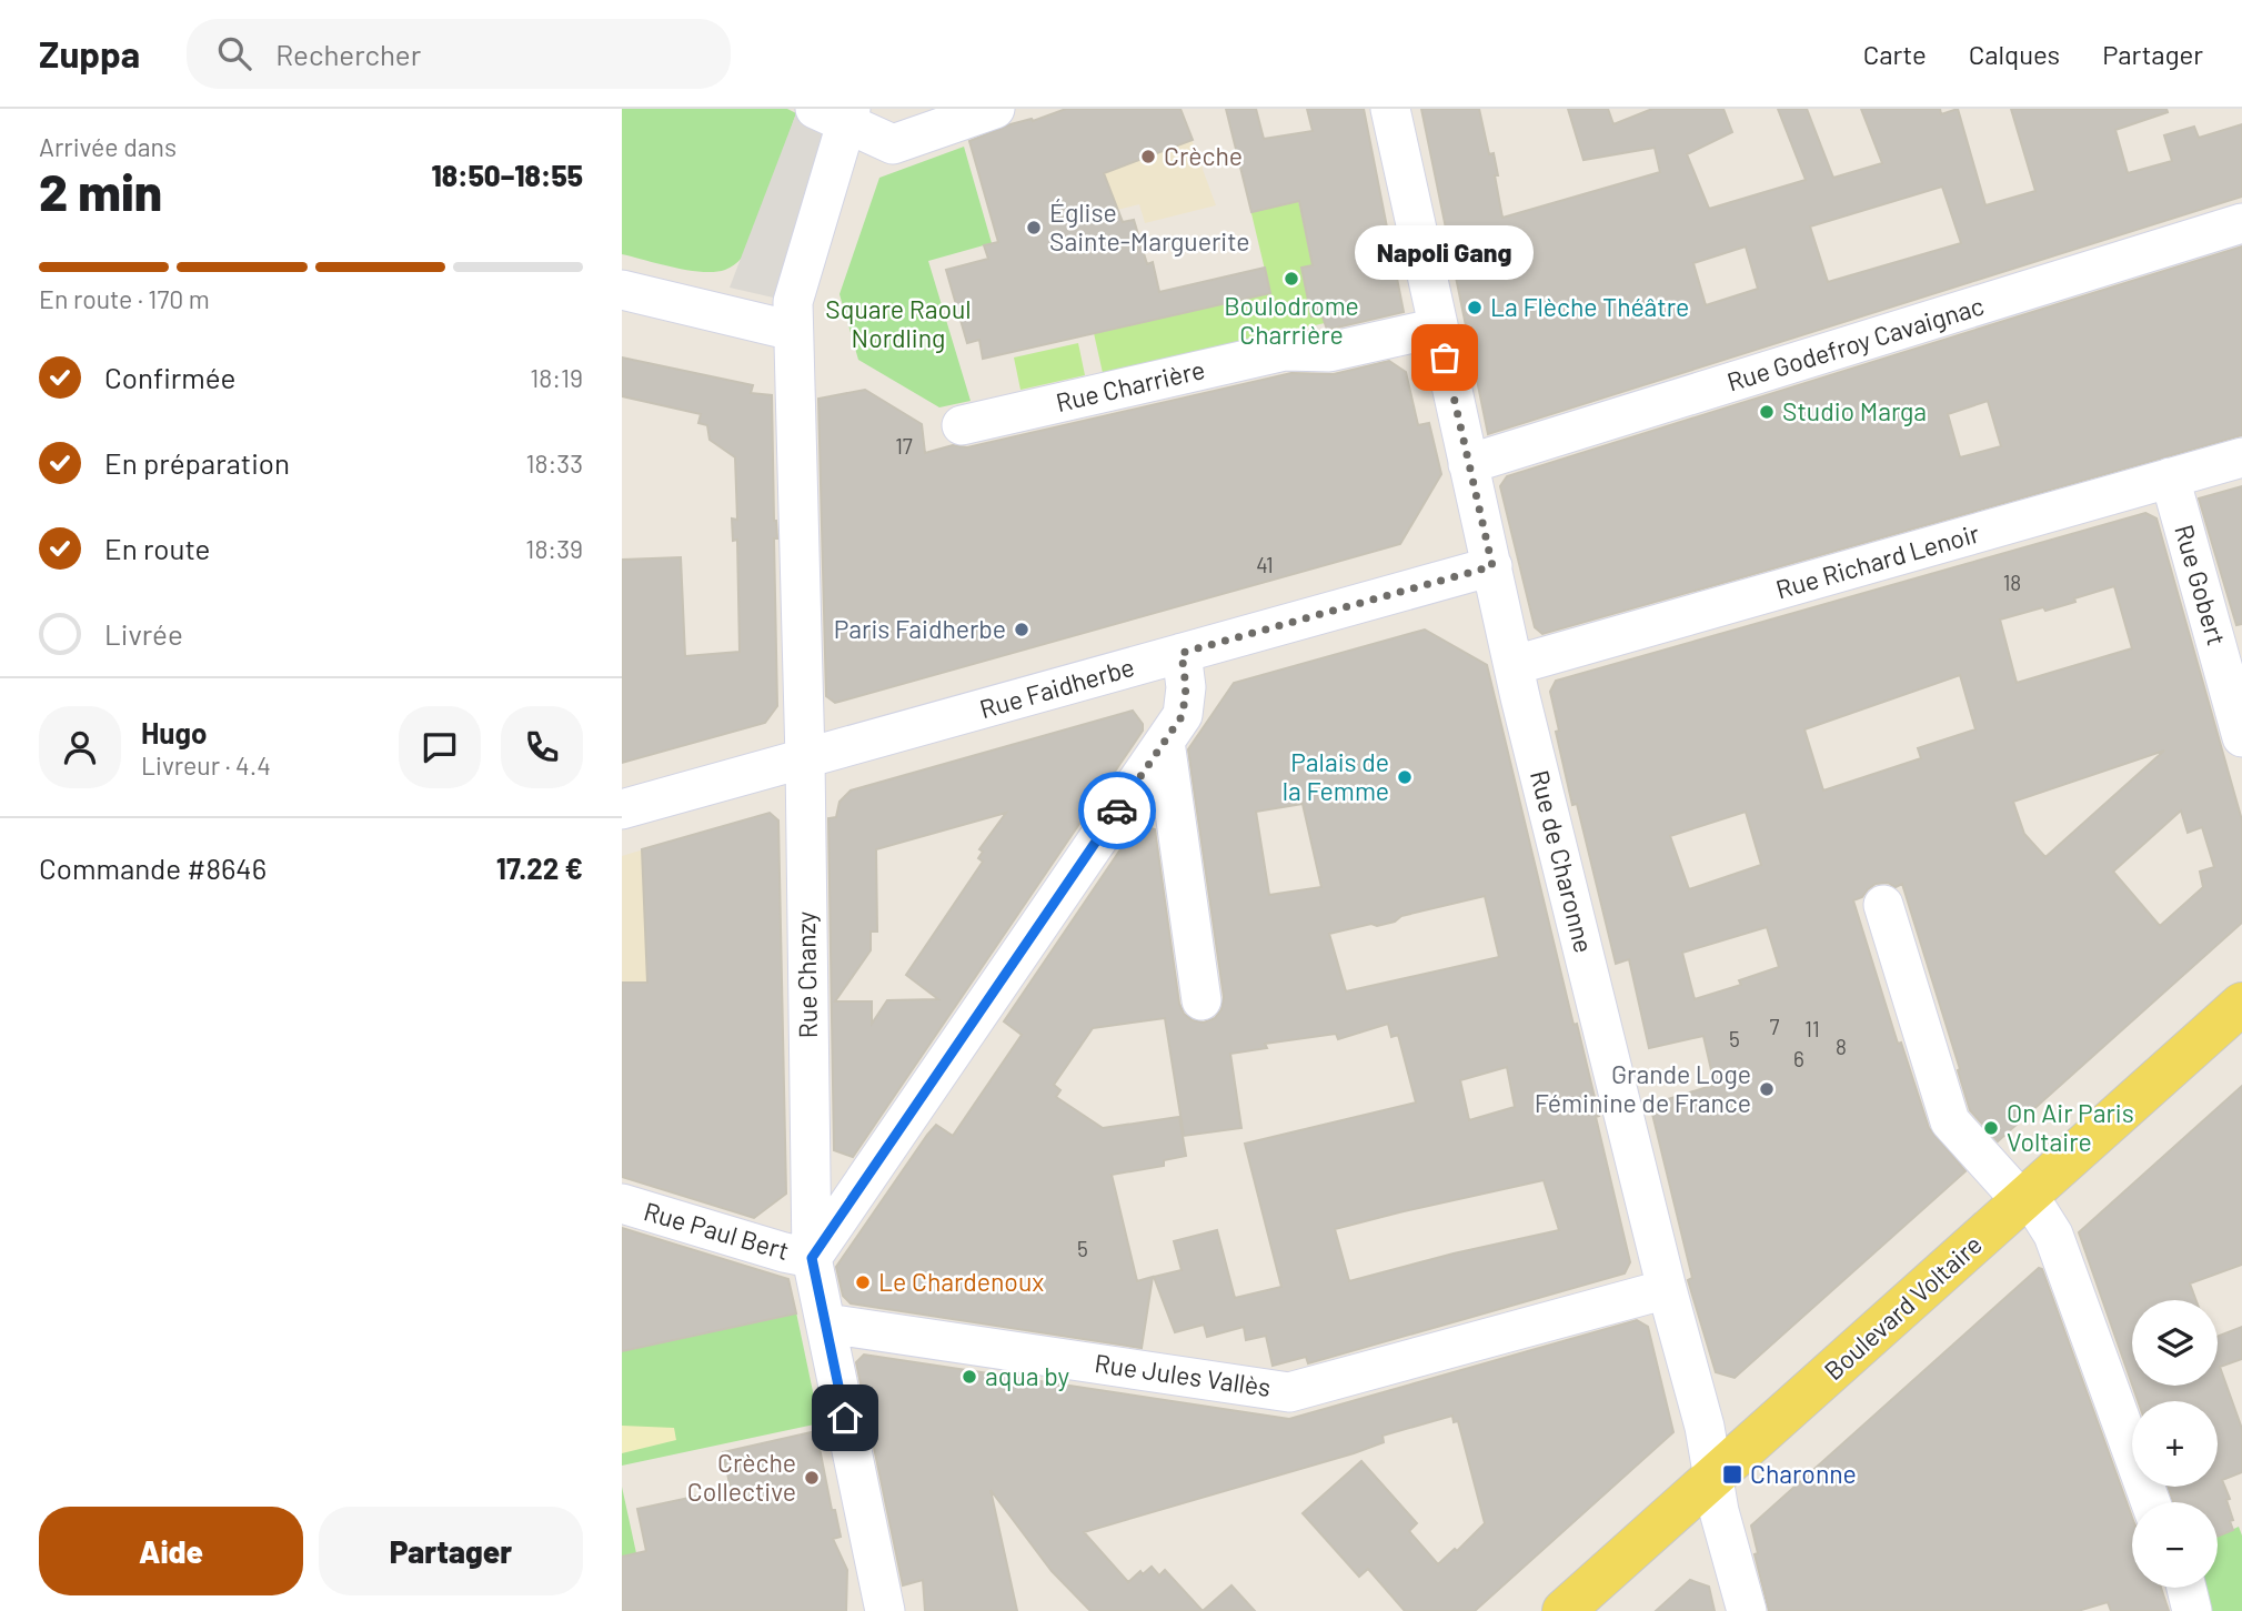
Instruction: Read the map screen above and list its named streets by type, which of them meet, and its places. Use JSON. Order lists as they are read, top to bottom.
{
  "streets": {
    "main road": ["Boulevard Voltaire"],
    "street": [
      "Rue Godefroy Cavaignac",
      "Rue Charrière",
      "Rue Richard Lenoir",
      "Rue Gobert",
      "Rue Faidherbe",
      "Rue de Charonne",
      "Rue Chanzy",
      "Rue Paul Bert",
      "Rue Jules Vallès"
    ]
  },
  "crossings": [
    ["Rue Godefroy Cavaignac", "Rue de Charonne"],
    ["Rue Charrière", "Rue de Charonne"],
    ["Rue Richard Lenoir", "Rue Gobert"],
    ["Rue Richard Lenoir", "Rue de Charonne"],
    ["Rue Faidherbe", "Rue de Charonne"],
    ["Rue Faidherbe", "Rue Chanzy"],
    ["Rue de Charonne", "Boulevard Voltaire"],
    ["Rue de Charonne", "Rue Jules Vallès"],
    ["Rue Chanzy", "Rue Paul Bert"],
    ["Rue Chanzy", "Rue Jules Vallès"]
  ],
  "parks": ["Square Raoul Nordling"],
  "places": {
    "other": [
      "Crèche",
      "Église Sainte-Marguerite",
      "Boulodrome Charrière",
      "La Flèche Théâtre",
      "Napoli Gang",
      "Studio Marga",
      "Paris Faidherbe",
      "Palais de la Femme",
      "Grande Loge Féminine de France",
      "On Air Paris Voltaire",
      "Le Chardenoux",
      "aqua by",
      "Crèche Collective"
    ],
    "transit": ["Charonne"]
  },
  "house_numbers": [
    "17",
    "41",
    "18",
    "7",
    "11",
    "5",
    "8",
    "6",
    "5"
  ],
  "page": {
    "header": "Zuppa",
    "search": "Rechercher",
    "nav": ["Carte", "Calques", "Partager"],
    "heading": ["2 min", "Arrivée dans", "18:50–18:55"],
    "panel": [
      "Hugo",
      "Livreur · 4.4",
      "Commande #8646",
      "17.22 €"
    ],
    "bubble": "Napoli Gang",
    "bar": "En route · 170 m",
    "list": [
      ["Confirmée", "18:19"],
      ["En préparation", "18:33"],
      ["En route", "18:39"],
      "Livrée"
    ],
    "map_buttons": ["+", "−"],
    "buttons": ["Aide", "Partager"]
  }
}
